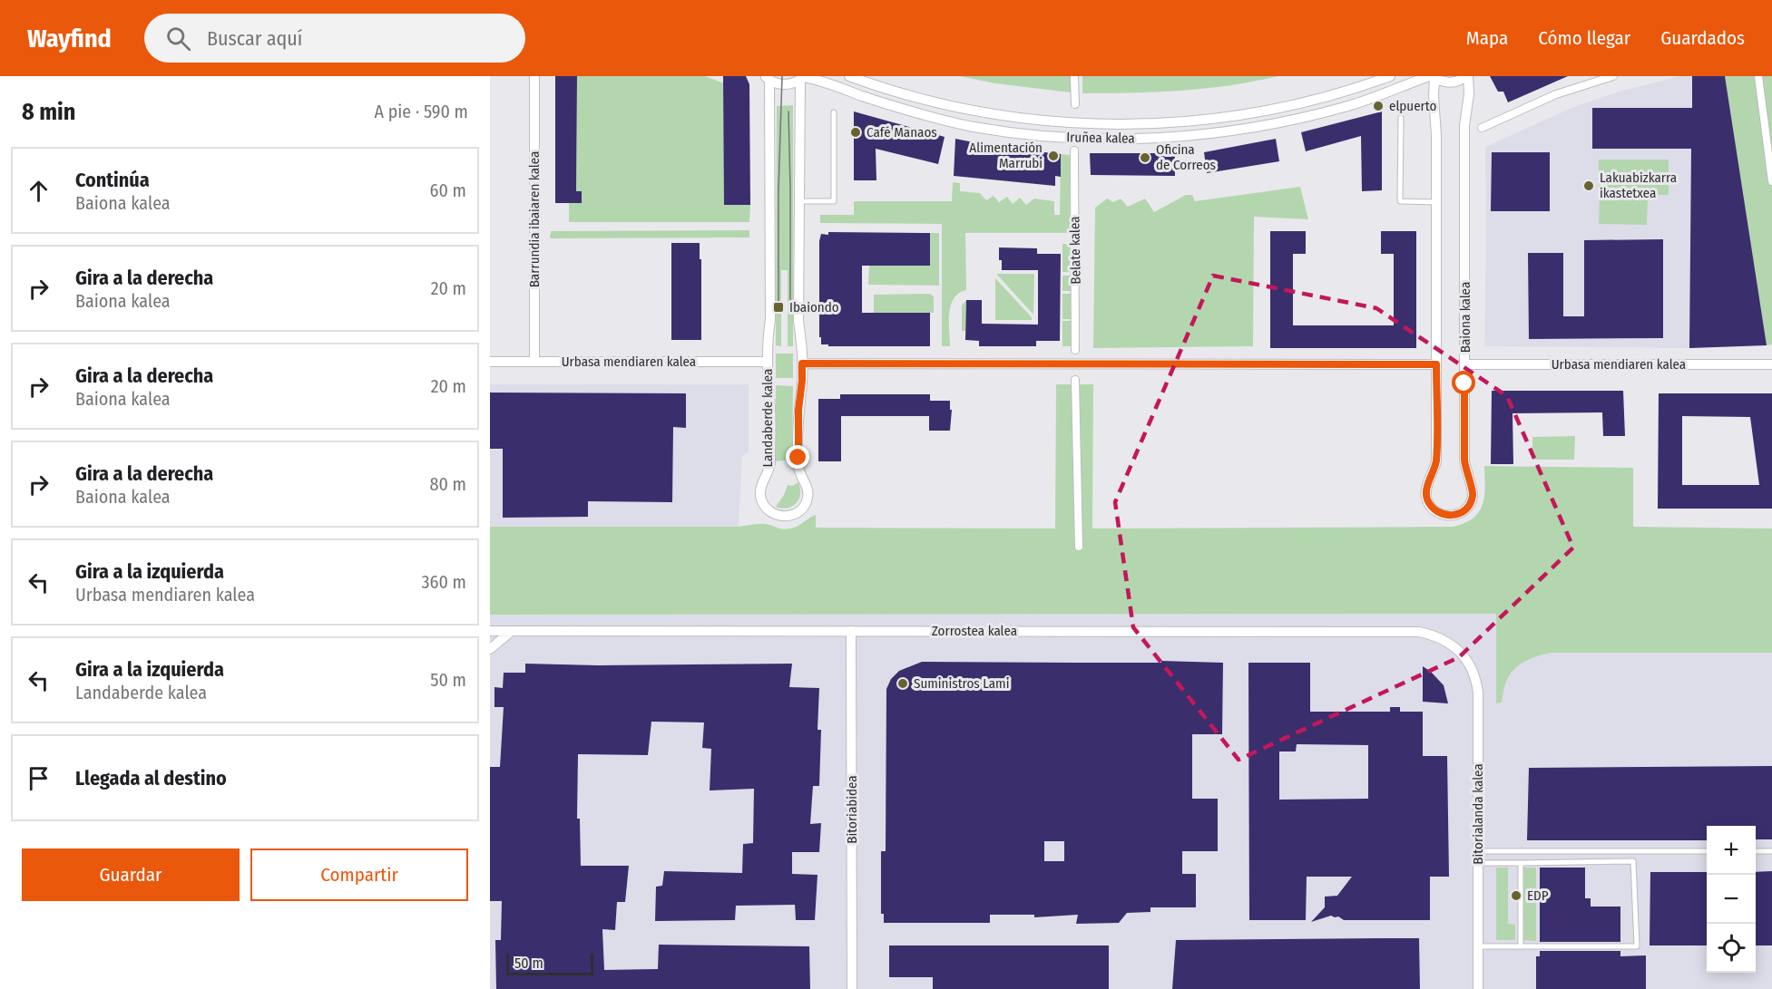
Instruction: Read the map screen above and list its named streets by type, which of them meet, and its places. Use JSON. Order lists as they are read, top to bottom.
{
  "streets": {
    "street": [
      "Iruñea kalea",
      "Barrundia ibaiaren kalea",
      "Belate kalea",
      "Baiona kalea",
      "Urbasa mendiaren kalea",
      "Landaberde kalea",
      "Zorrostea kalea",
      "Bitoriabidea",
      "Bitorialanda kalea"
    ]
  },
  "crossings": [
    ["Iruñea kalea", "Baiona kalea"],
    ["Iruñea kalea", "Landaberde kalea"],
    ["Barrundia ibaiaren kalea", "Urbasa mendiaren kalea"],
    ["Baiona kalea", "Urbasa mendiaren kalea"],
    ["Urbasa mendiaren kalea", "Landaberde kalea"],
    ["Zorrostea kalea", "Bitoriabidea"],
    ["Zorrostea kalea", "Bitorialanda kalea"]
  ],
  "places": {
    "other": [
      "elpuerto",
      "Café Manaos",
      "Alimentación Marrubi",
      "Oficina de Correos",
      "Lakuabizkarra ikastetxea",
      "Suministros Lami",
      "EDP"
    ],
    "transit": ["Ibaiondo"]
  },
  "scale_bar": "50 m",
  "page": {
    "header": "Wayfind",
    "search": "Buscar aquí",
    "nav": ["Mapa", "Cómo llegar", "Guardados"],
    "heading": ["8 min", "A pie · 590 m"],
    "list": [
      ["Continúa", "Baiona kalea", "60 m"],
      ["Gira a la derecha", "Baiona kalea", "20 m"],
      ["Gira a la derecha", "Baiona kalea", "20 m"],
      ["Gira a la derecha", "Baiona kalea", "80 m"],
      ["Gira a la izquierda", "Urbasa mendiaren kalea", "360 m"],
      ["Gira a la izquierda", "Landaberde kalea", "50 m"],
      "Llegada al destino"
    ],
    "map_buttons": ["+", "−"],
    "buttons": ["Guardar", "Compartir"],
    "scale": "50 m"
  }
}
